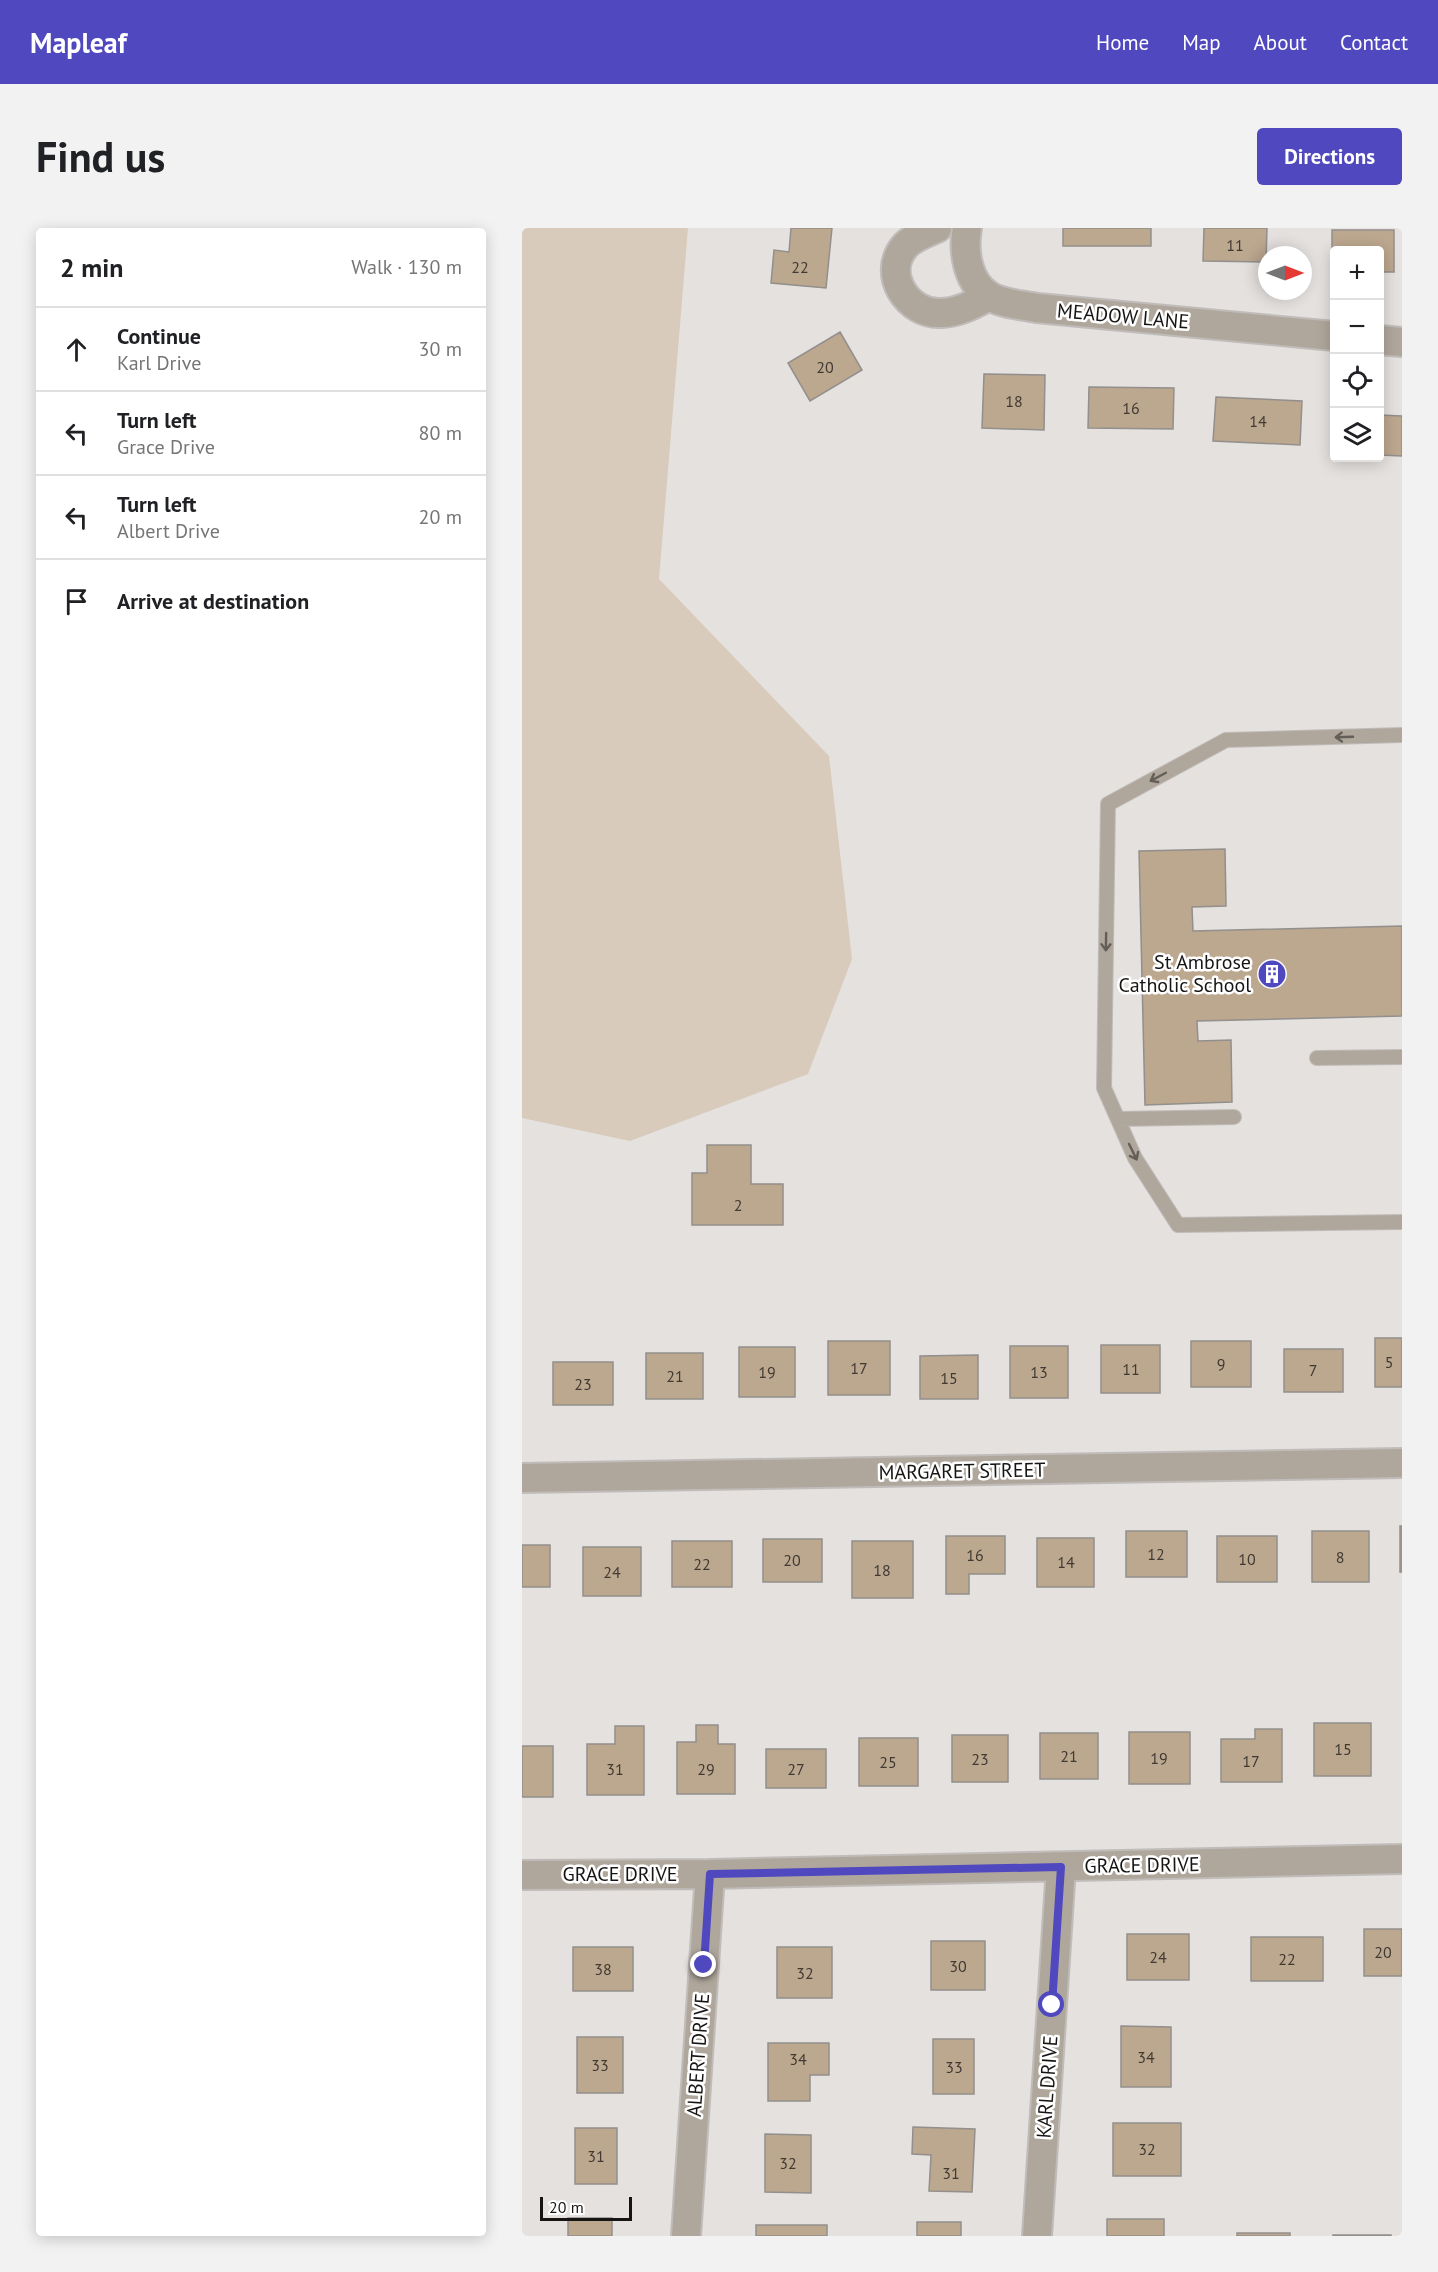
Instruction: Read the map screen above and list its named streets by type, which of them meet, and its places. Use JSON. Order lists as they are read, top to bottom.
{
  "streets": {
    "street": [
      "MEADOW LANE",
      "MARGARET STREET",
      "GRACE DRIVE",
      "ALBERT DRIVE",
      "KARL DRIVE"
    ]
  },
  "crossings": [
    ["GRACE DRIVE", "ALBERT DRIVE"],
    ["GRACE DRIVE", "KARL DRIVE"]
  ],
  "places": {
    "building": ["St Ambrose Catholic School"]
  },
  "house_numbers": [
    "11",
    "22",
    "20",
    "18",
    "16",
    "14",
    "2",
    "5",
    "9",
    "17",
    "11",
    "7",
    "19",
    "13",
    "21",
    "15",
    "23",
    "12",
    "16",
    "8",
    "10",
    "20",
    "14",
    "22",
    "18",
    "24",
    "15",
    "21",
    "19",
    "23",
    "17",
    "25",
    "31",
    "29",
    "27",
    "20",
    "24",
    "22",
    "30",
    "38",
    "32",
    "34",
    "34",
    "33",
    "33",
    "32",
    "31",
    "32",
    "31"
  ],
  "scale_bar": "20 m",
  "north": "right",
  "page": {
    "header": "Mapleaf",
    "nav": [
      "Home",
      "Map",
      "About",
      "Contact"
    ],
    "buttons": "Directions",
    "title": "Find us",
    "heading": ["2 min", "Walk · 130 m"],
    "map_buttons": ["+", "−"],
    "list": [
      ["Continue", "Karl Drive", "30 m"],
      ["Turn left", "Grace Drive", "80 m"],
      ["Turn left", "Albert Drive", "20 m"],
      "Arrive at destination"
    ],
    "scale": "20 m"
  }
}
